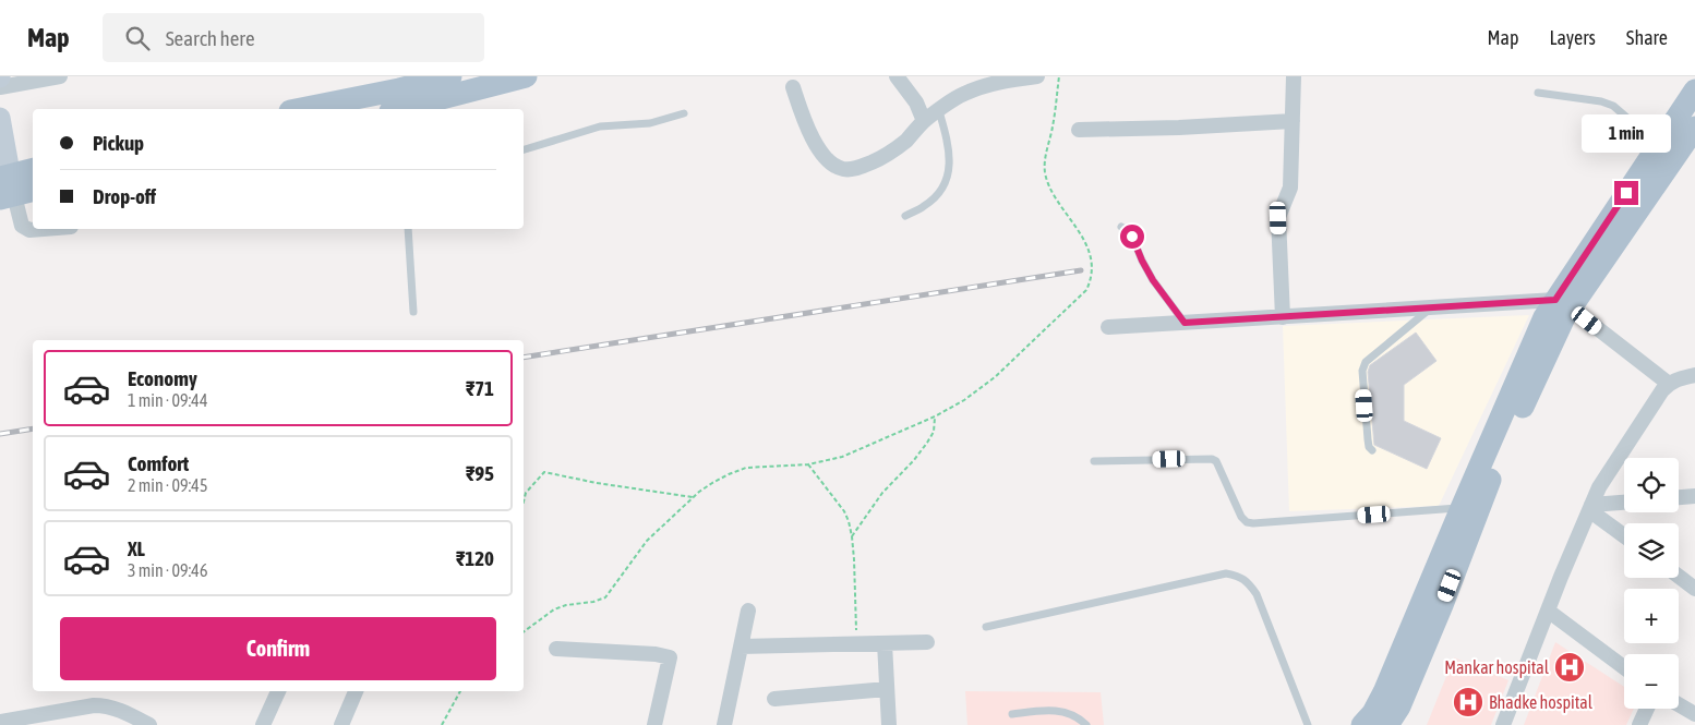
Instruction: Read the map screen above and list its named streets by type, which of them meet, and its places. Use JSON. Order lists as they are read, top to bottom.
{
  "places": {
    "hospital": ["Mankar hospital", "Bhadke hospital"]
  },
  "page": {
    "header": "Map",
    "search": "Search here",
    "nav": ["Map", "Layers", "Share"],
    "banner": ["Pickup", "Drop-off"],
    "bubble": "1 min",
    "list": [
      {
        "name": "Economy",
        "note": "1 min · 09:44",
        "value": "₹71"
      },
      {
        "name": "Comfort",
        "note": "2 min · 09:45",
        "value": "₹95"
      },
      {
        "name": "XL",
        "note": "3 min · 09:46",
        "value": "₹120"
      }
    ],
    "map_buttons": ["+", "−"],
    "buttons": "Confirm"
  }
}
